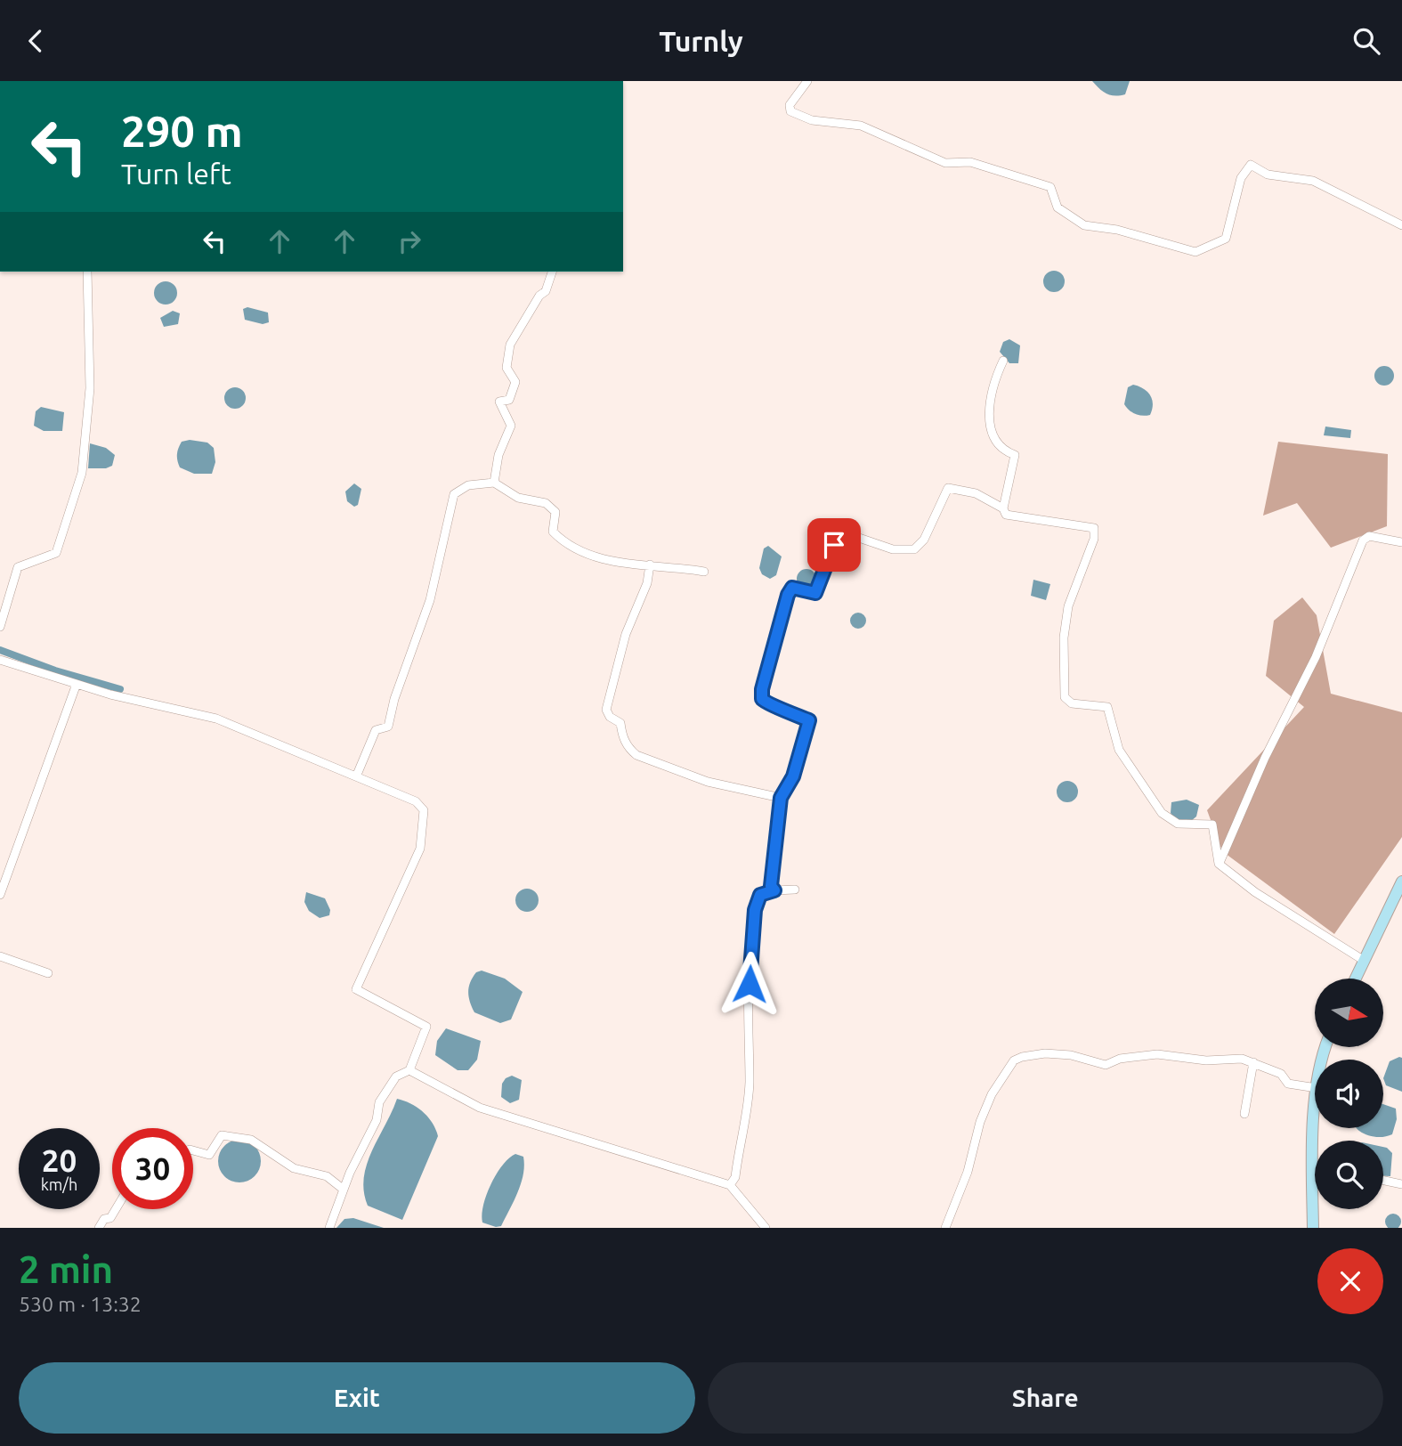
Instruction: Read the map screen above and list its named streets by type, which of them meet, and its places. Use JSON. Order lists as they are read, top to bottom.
{
  "north": "right",
  "page": {
    "header": "Turnly",
    "turn": ["290 m", "Turn left"],
    "speed": "20 km/h",
    "limit": "30",
    "heading": ["2 min", "530 m · 13:32"],
    "buttons": ["Exit", "Share"]
  }
}
